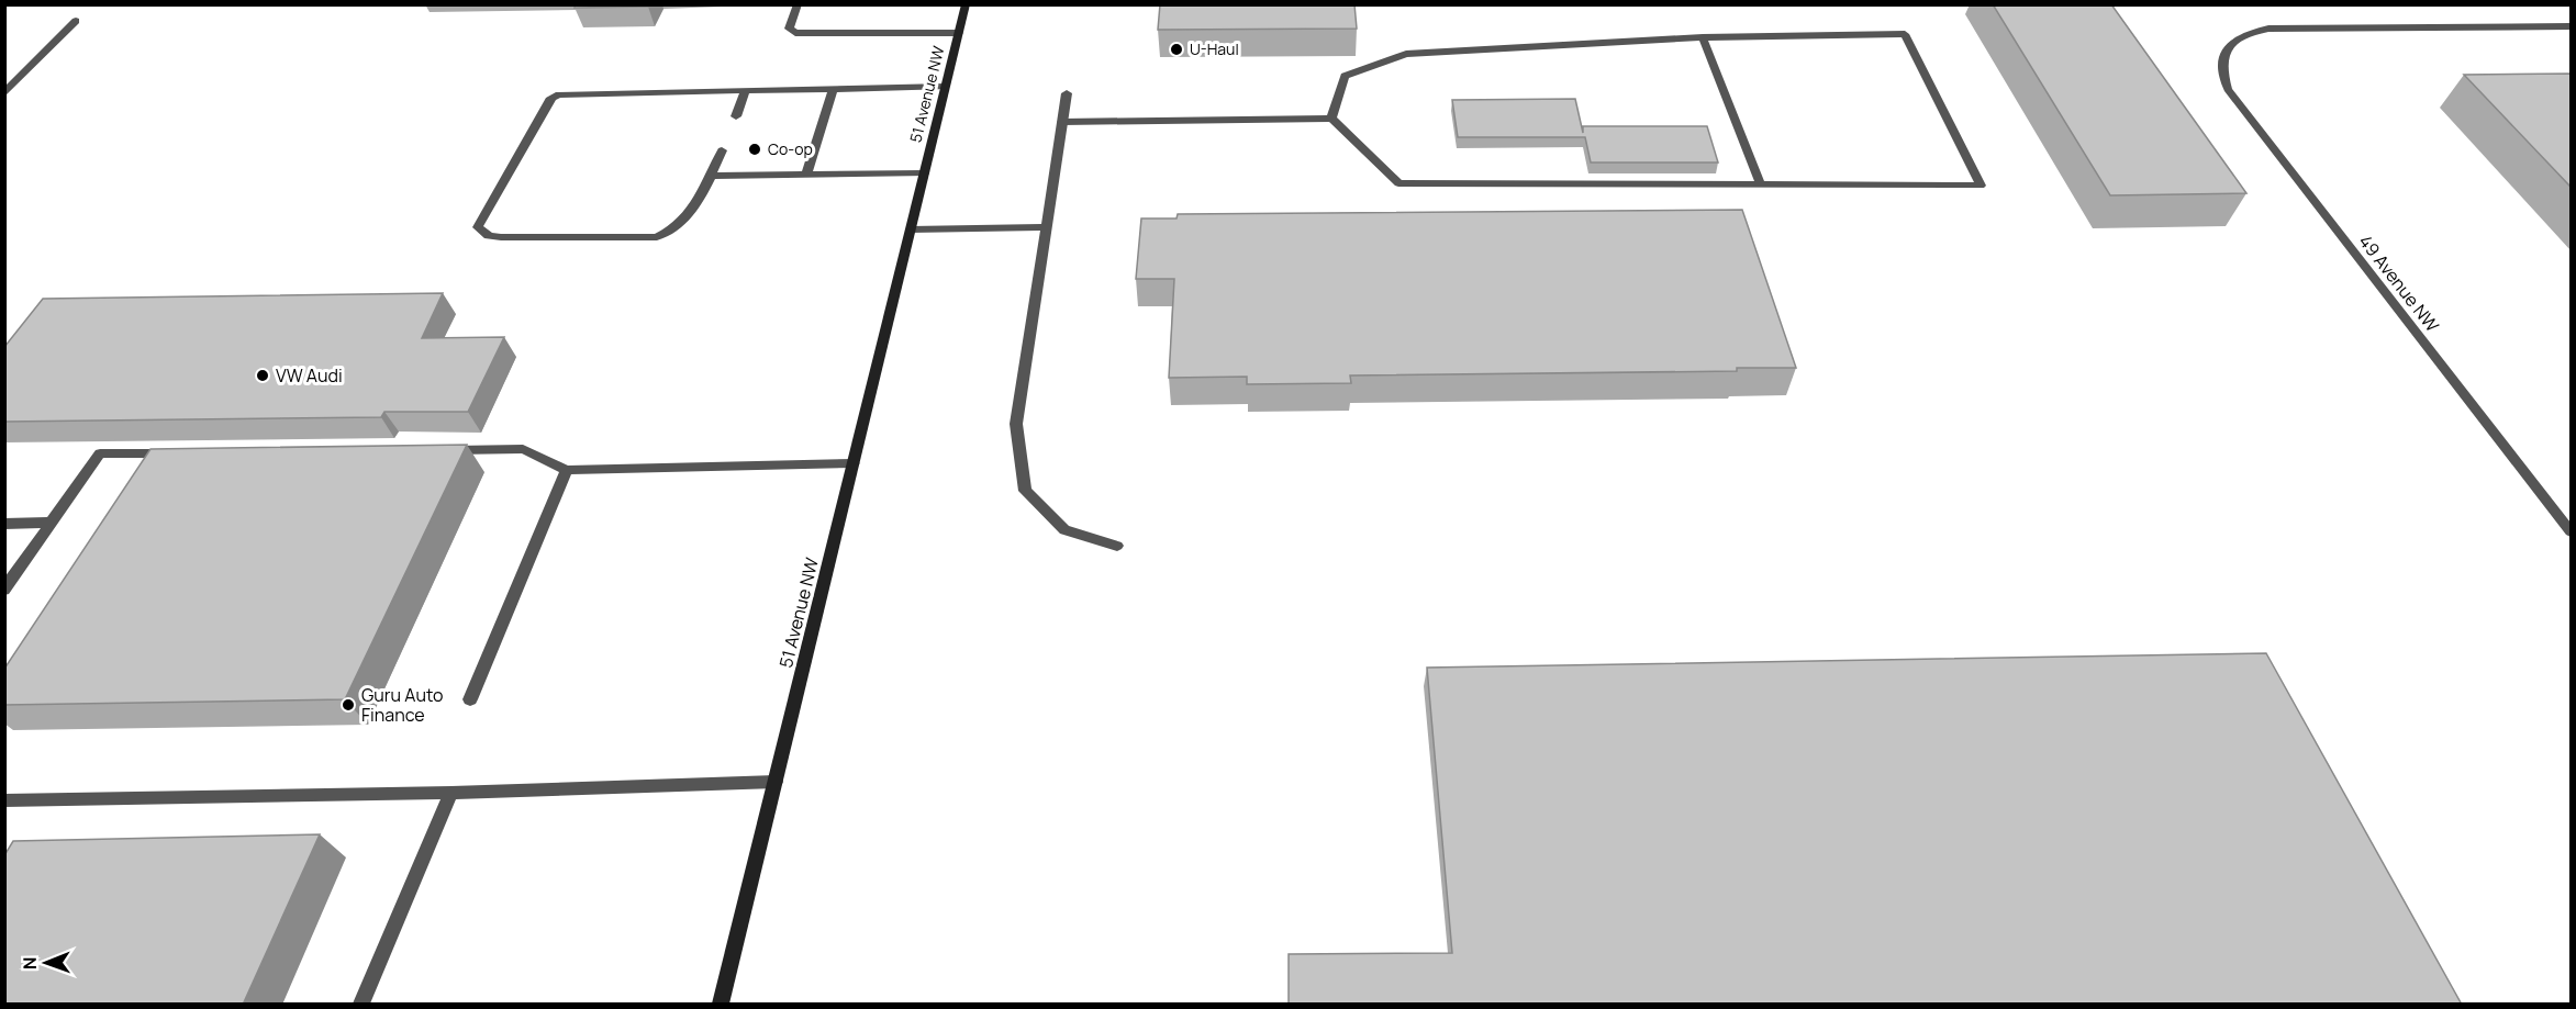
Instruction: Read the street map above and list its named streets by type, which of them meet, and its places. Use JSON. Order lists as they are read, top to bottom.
{
  "streets": {
    "main road": ["51 Avenue NW"],
    "street": ["49 Avenue NW"]
  },
  "places": [
    "U-Haul",
    "Co-op",
    "VW Audi",
    "Guru Auto Finance"
  ],
  "north": "left"
}
